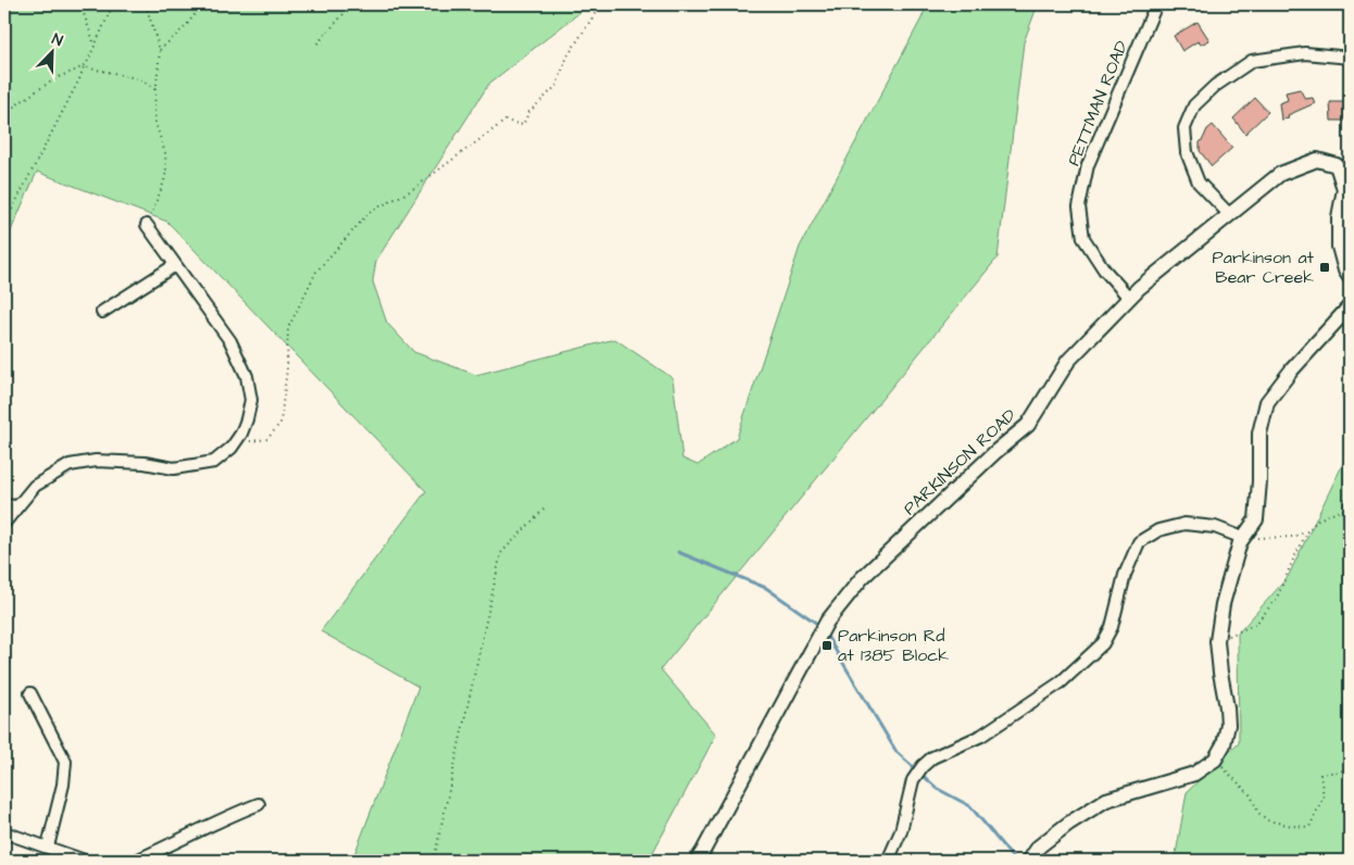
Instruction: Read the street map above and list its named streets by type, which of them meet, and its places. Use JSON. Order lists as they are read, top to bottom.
{
  "streets": {
    "street": ["PETTMAN ROAD", "PARKINSON ROAD"]
  },
  "crossings": [
    ["PETTMAN ROAD", "PARKINSON ROAD"]
  ],
  "places": {
    "transit": ["Parkinson at Bear Creek", "Parkinson Rd at 1385 Block"]
  },
  "north": "top right"
}
